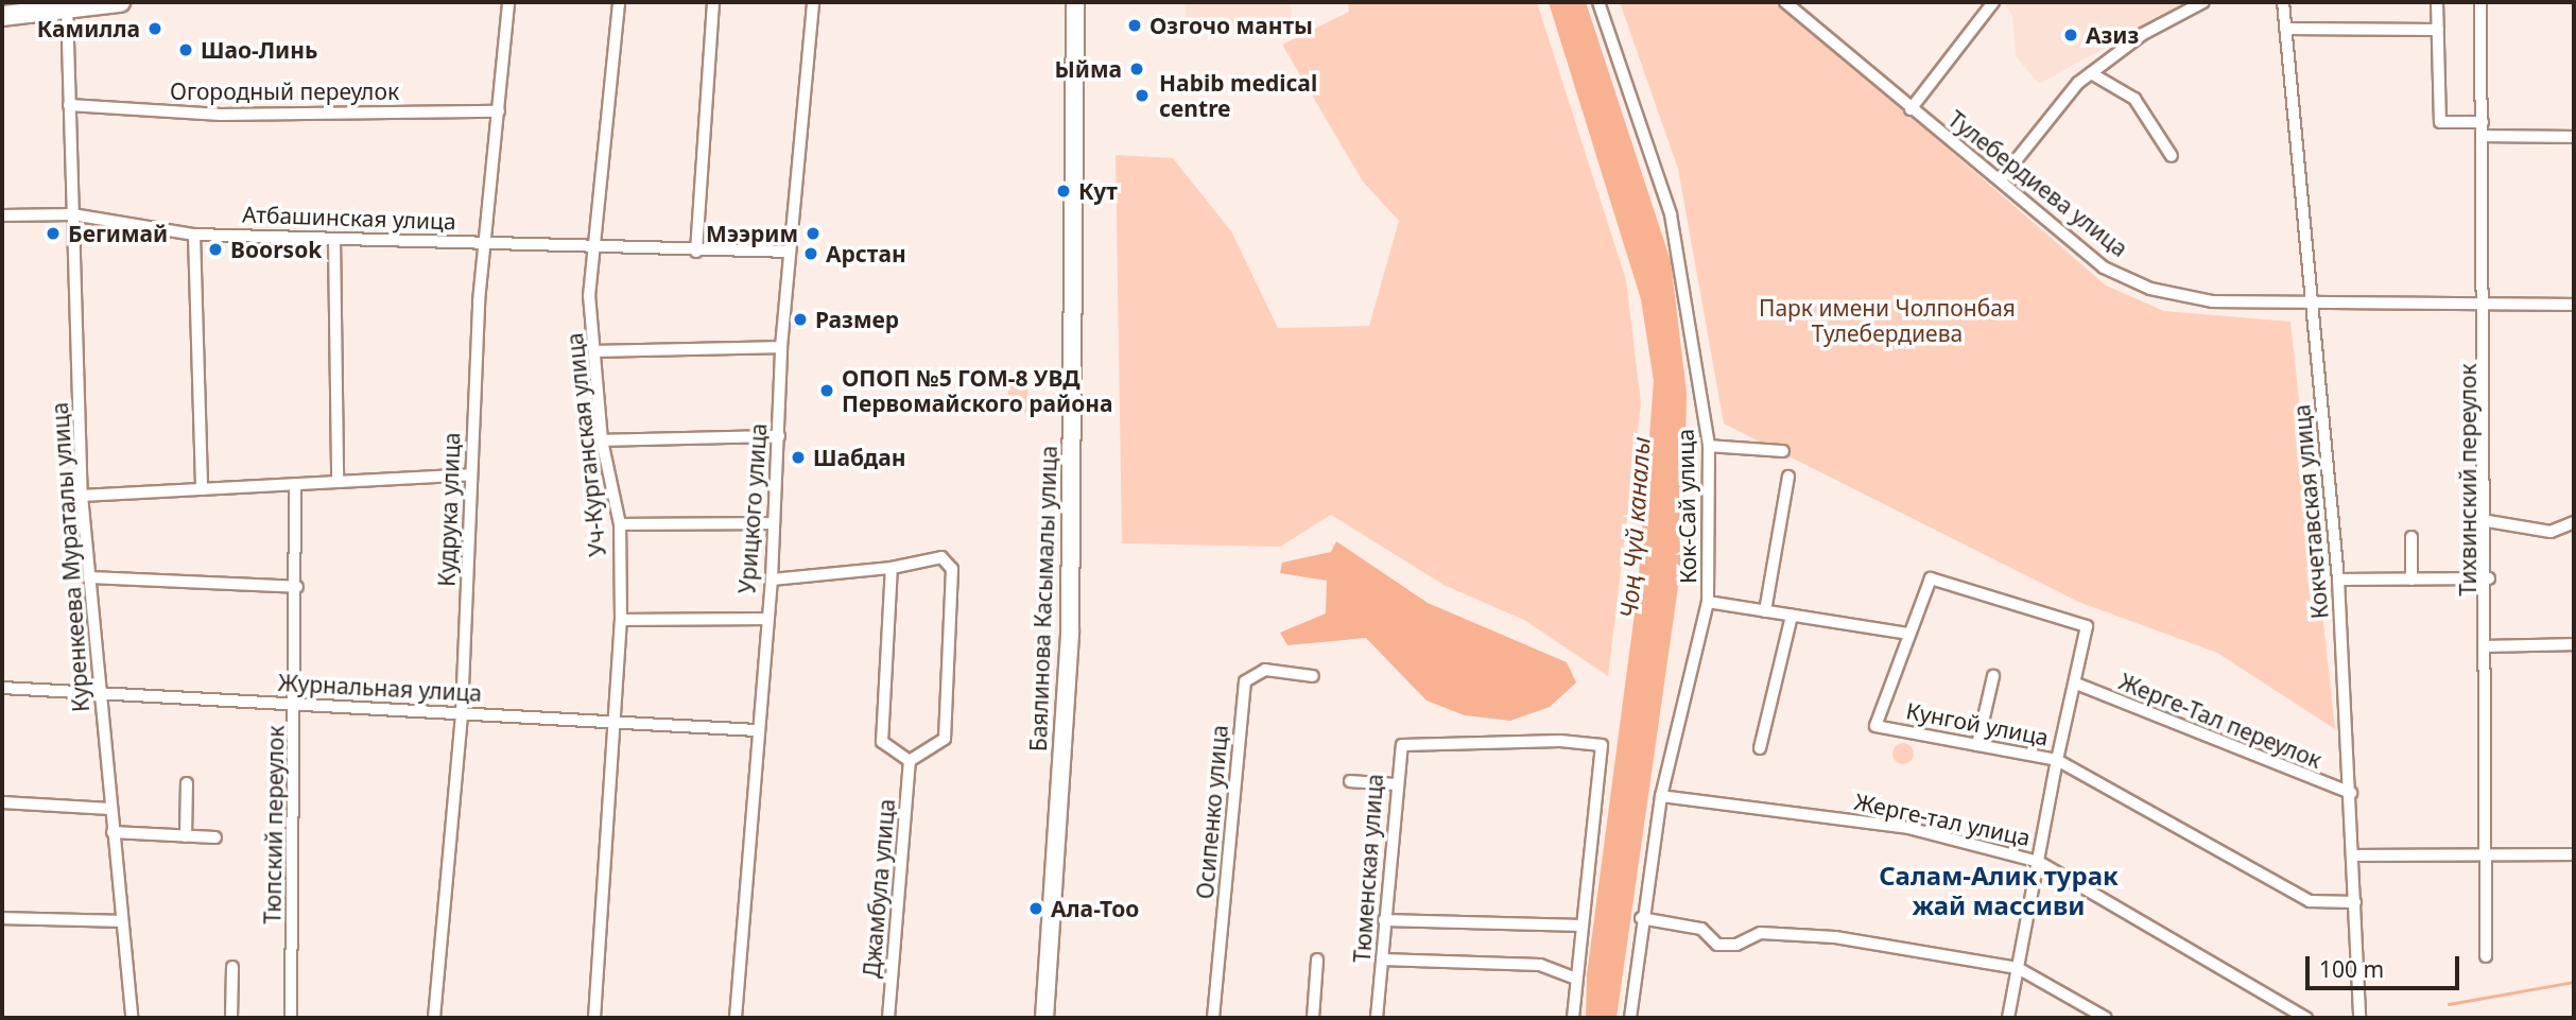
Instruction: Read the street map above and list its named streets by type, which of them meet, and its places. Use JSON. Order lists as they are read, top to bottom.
{
  "streets": {
    "main road": ["Баялинова Касымалы улица"],
    "street": [
      "Огородный переулок",
      "Тулебердиева улица",
      "Атбашинская улица",
      "Уч-Курганская улица",
      "Тихвинский переулок",
      "Кок-Сай улица",
      "Урицкого улица",
      "Кудрука улица",
      "Кокчетавская улица",
      "Куренкеева Мураталы улица",
      "Журнальная улица",
      "Жерге-Тал переулок",
      "Кунгой улица",
      "Осипенко улица",
      "Жерге-тал улица",
      "Тюпский переулок",
      "Тюменская улица",
      "Джамбула улица"
    ]
  },
  "crossings": [
    ["Огородный переулок", "Кудрука улица"],
    ["Огородный переулок", "Куренкеева Мураталы улица"],
    ["Тулебердиева улица", "Тихвинский переулок"],
    ["Тулебердиева улица", "Кокчетавская улица"],
    ["Атбашинская улица", "Уч-Курганская улица"],
    ["Атбашинская улица", "Урицкого улица"],
    ["Атбашинская улица", "Кудрука улица"],
    ["Атбашинская улица", "Куренкеева Мураталы улица"],
    ["Уч-Курганская улица", "Журнальная улица"],
    ["Кок-Сай улица", "Жерге-тал улица"],
    ["Урицкого улица", "Журнальная улица"],
    ["Кудрука улица", "Журнальная улица"],
    ["Кокчетавская улица", "Жерге-Тал переулок"],
    ["Кокчетавская улица", "Кунгой улица"],
    ["Куренкеева Мураталы улица", "Журнальная улица"],
    ["Журнальная улица", "Тюпский переулок"],
    ["Жерге-Тал переулок", "Кунгой улица"]
  ],
  "districts": ["Салам-Алик турак жай массиви"],
  "water": ["Чоң Чүй каналы"],
  "parks": ["Парк имени Чолпонбая Тулебердиева"],
  "places": [
    "Озгочо манты",
    "Камилла",
    "Азиз",
    "Шао-Линь",
    "Ыйма",
    "Habib medical centre",
    "Кут",
    "Бегимай",
    "Мээрим",
    "Boorsok",
    "Арстан",
    "Размер",
    "ОПОП №5 ГОМ-8 УВД Первомайского района",
    "Шабдан",
    "Ала-Тоо"
  ],
  "scale_bar": "100 m"
}
